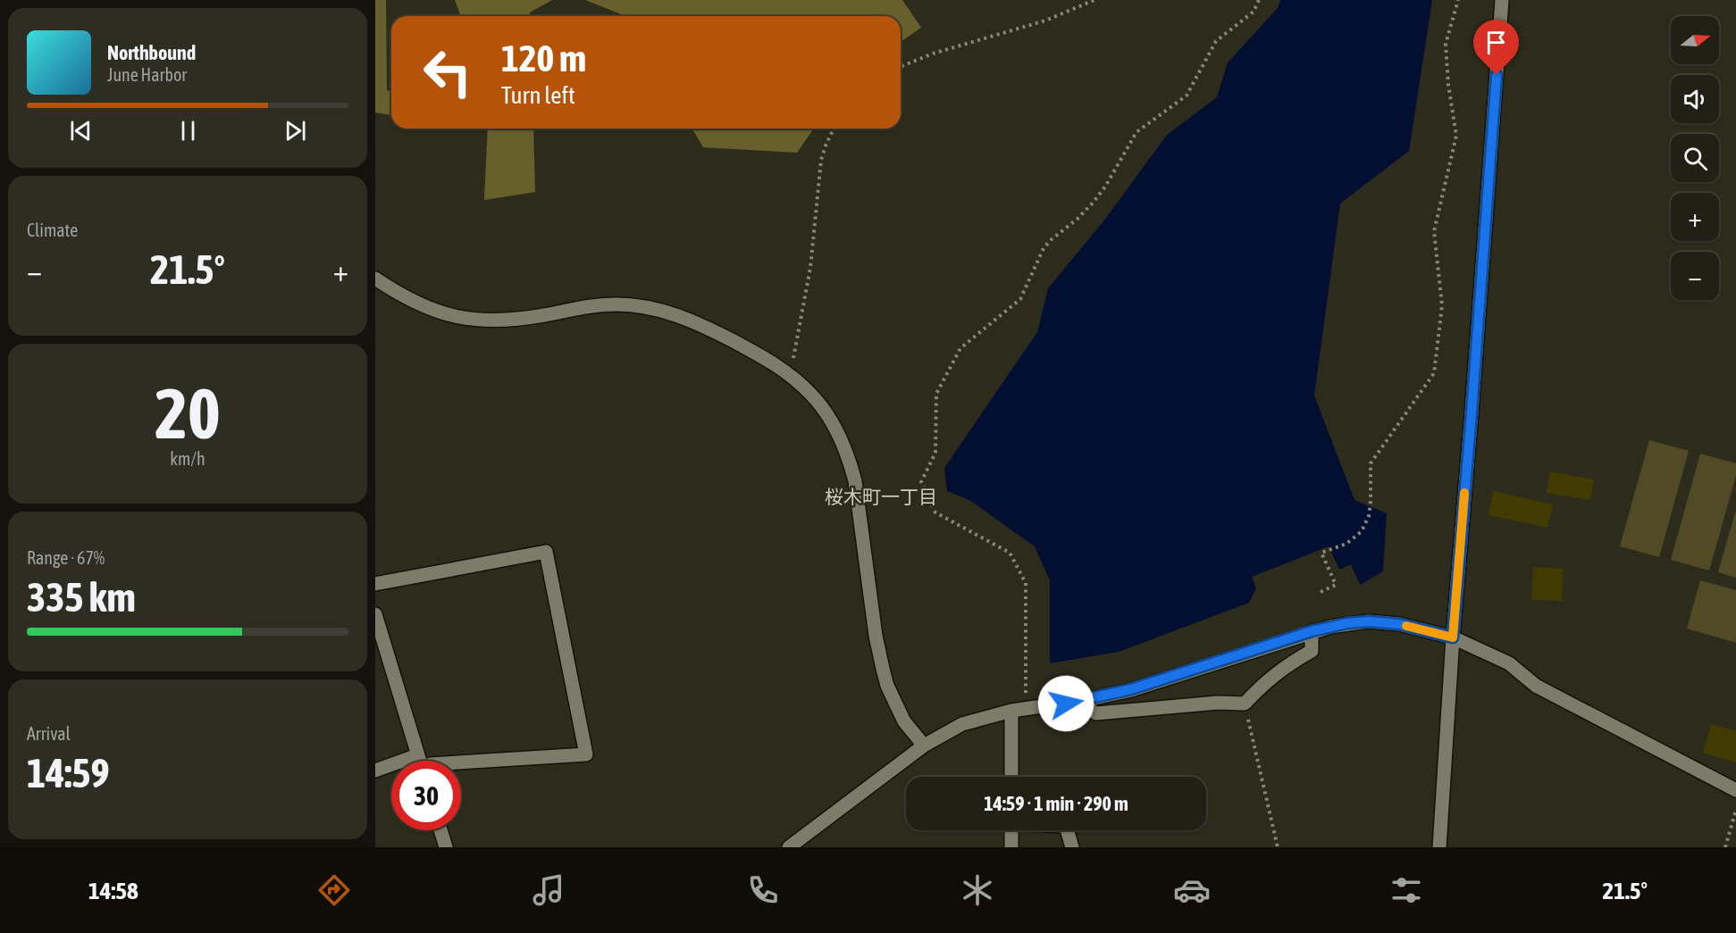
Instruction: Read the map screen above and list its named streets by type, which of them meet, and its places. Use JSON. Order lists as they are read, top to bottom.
{
  "districts": ["桜木町一丁目"],
  "north": "right",
  "page": {
    "map_buttons": ["+", "−"],
    "turn": ["120 m", "Turn left"],
    "song": ["Northbound", "June Harbor"],
    "tile": [
      "Climate",
      ["20", "km/h"],
      ["Range · 67%", "335 km"],
      ["Arrival", "14:59"]
    ],
    "heat": ["−", "21.5°", "+"],
    "limit": "30",
    "trip": "14:59 · 1 min · 290 m",
    "tabs": ["14:58", "21.5°"]
  }
}
